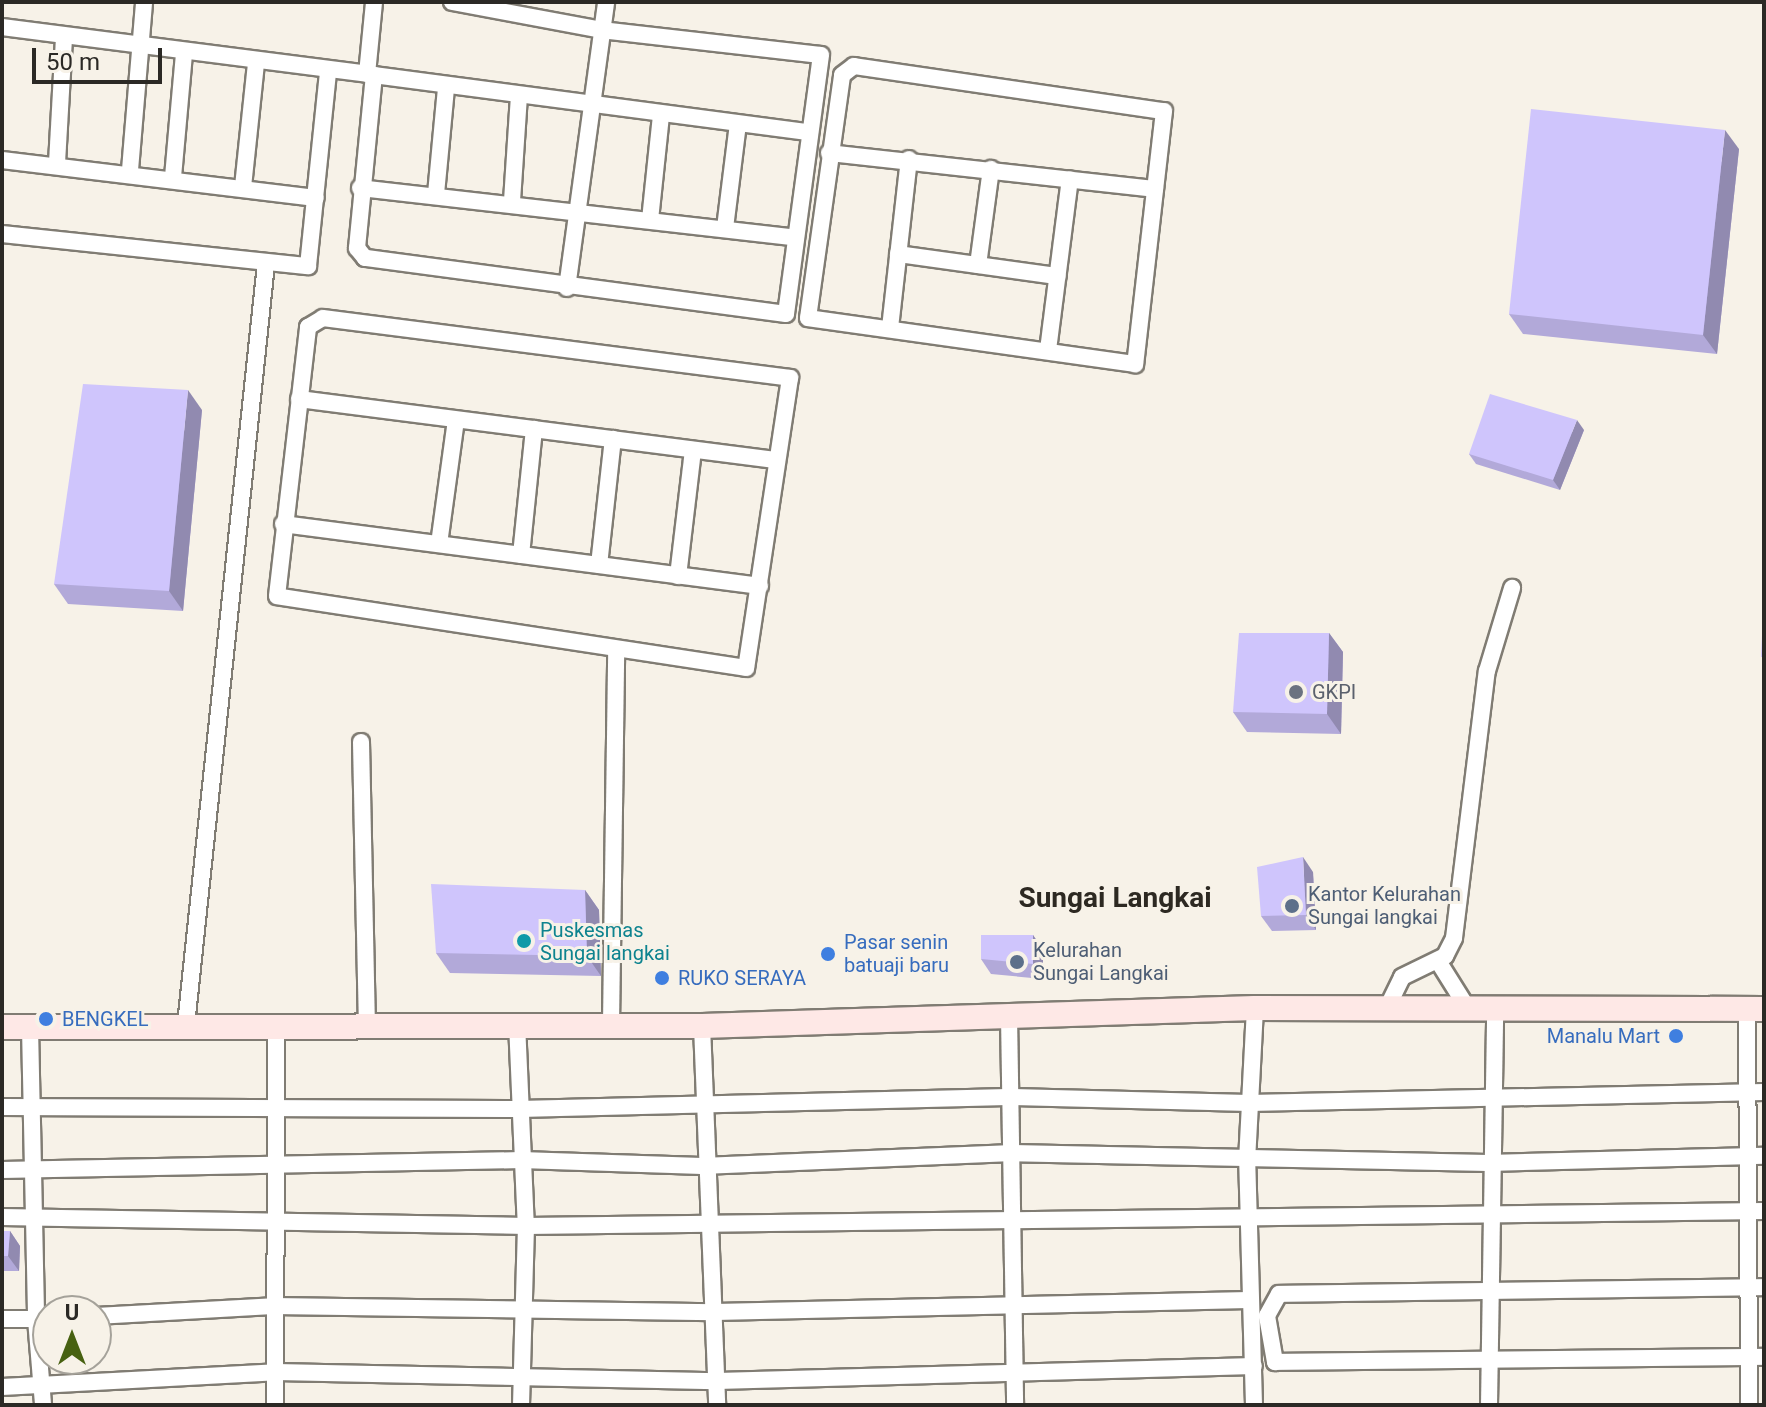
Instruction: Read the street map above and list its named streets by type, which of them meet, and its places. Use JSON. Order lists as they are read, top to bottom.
{
  "districts": ["Sungai Langkai"],
  "places": [
    "GKPI",
    "Kantor Kelurahan Sungai langkai",
    "Puskesmas Sungai langkai",
    "Pasar senin batuaji baru",
    "Kelurahan Sungai Langkai",
    "RUKO SERAYA",
    "BENGKEL",
    "Manalu Mart"
  ],
  "scale_bar": "50 m",
  "north": "top"
}
